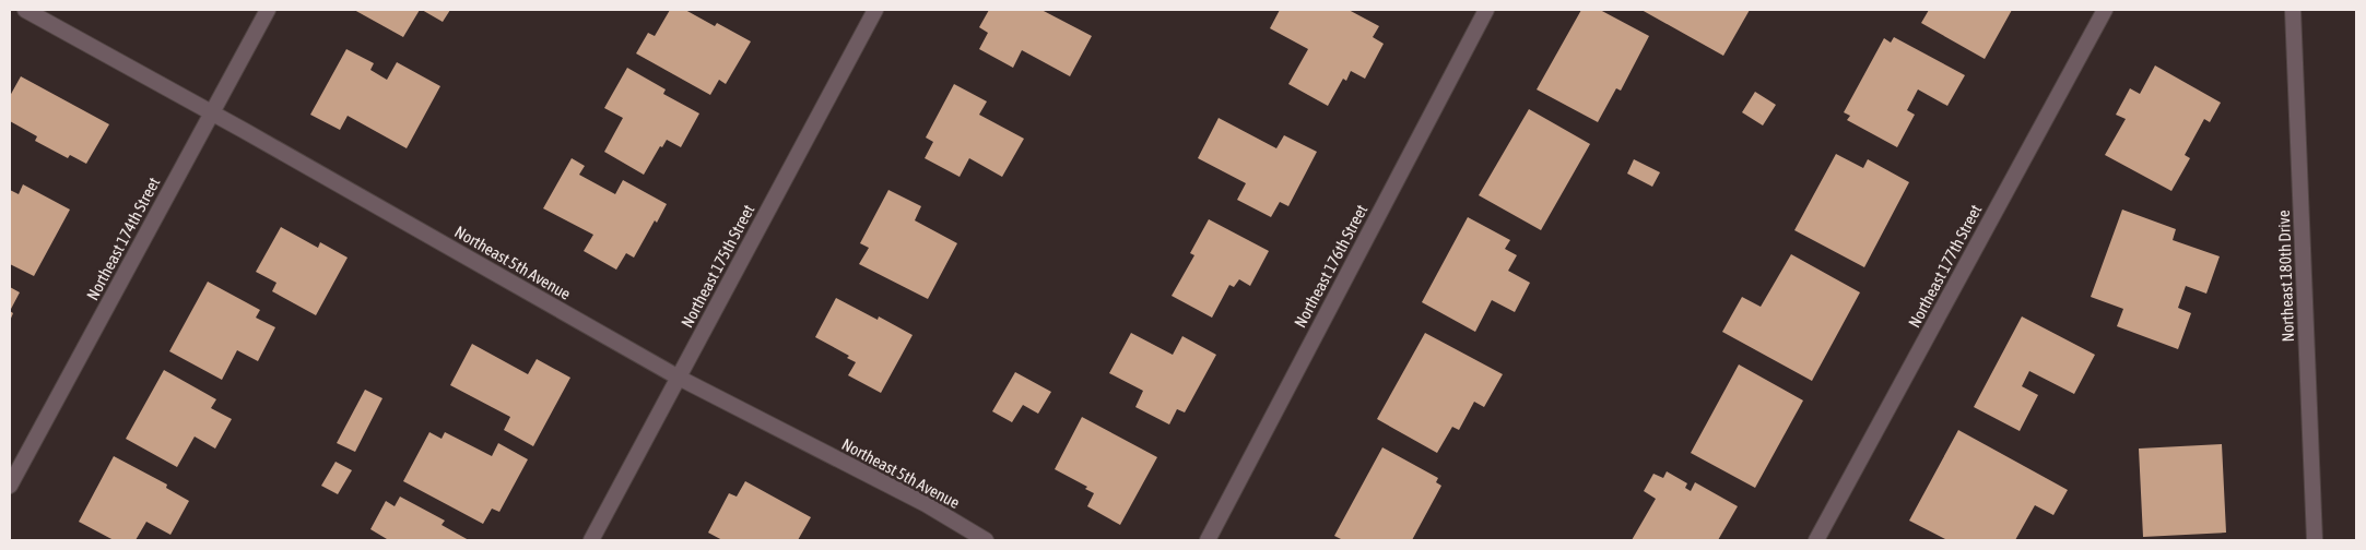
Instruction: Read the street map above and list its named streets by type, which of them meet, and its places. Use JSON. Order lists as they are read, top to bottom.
{
  "streets": {
    "street": [
      "Northeast 174th Street",
      "Northeast 5th Avenue",
      "Northeast 175th Street",
      "Northeast 176th Street",
      "Northeast 177th Street",
      "Northeast 180th Drive"
    ]
  },
  "crossings": [
    ["Northeast 174th Street", "Northeast 5th Avenue"],
    ["Northeast 5th Avenue", "Northeast 175th Street"]
  ]
}
